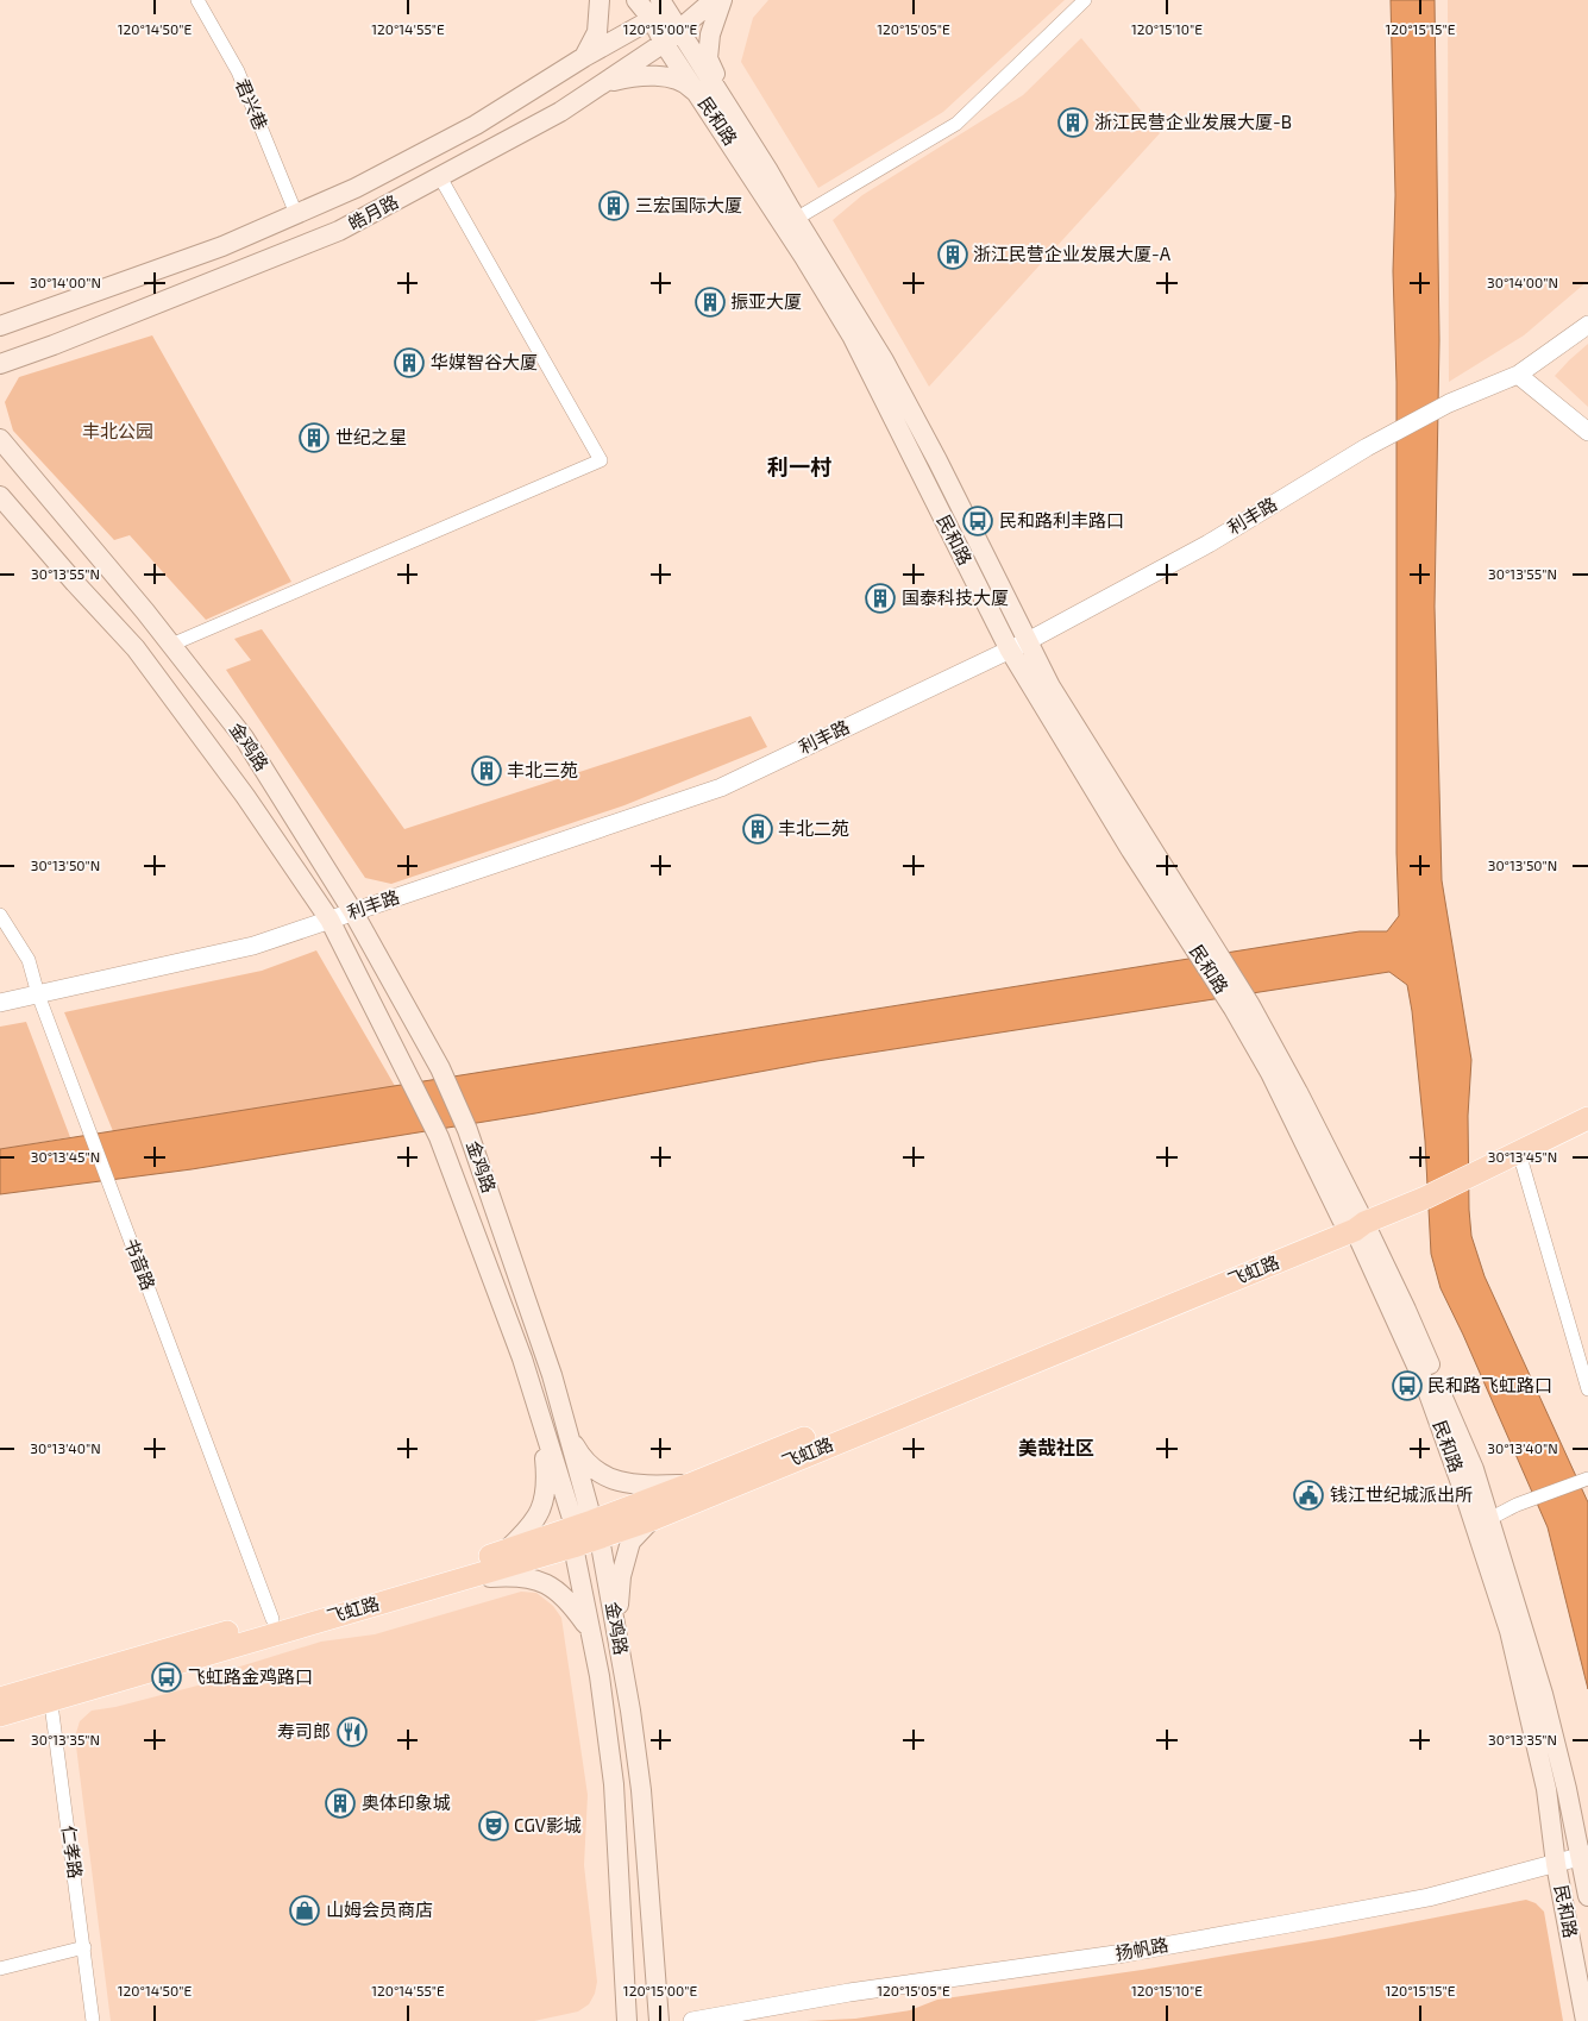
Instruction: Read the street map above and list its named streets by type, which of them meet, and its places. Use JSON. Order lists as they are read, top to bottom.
{
  "streets": {
    "main road": [
      "民和路",
      "皓月路",
      "金鸡路",
      "飞虹路"
    ],
    "street": [
      "君兴巷",
      "利丰路",
      "书音路",
      "仁孝路",
      "扬帆路"
    ]
  },
  "crossings": [
    ["君兴巷", "皓月路"],
    ["民和路", "皓月路"],
    ["民和路", "利丰路"],
    ["民和路", "飞虹路"],
    ["民和路", "扬帆路"],
    ["利丰路", "金鸡路"],
    ["利丰路", "书音路"],
    ["金鸡路", "飞虹路"],
    ["书音路", "飞虹路"],
    ["飞虹路", "仁孝路"]
  ],
  "districts": ["利一村", "美哉社区"],
  "parks": ["丰北公园"],
  "places": {
    "building": [
      "浙江民营企业发展大厦-B",
      "三宏国际大厦",
      "浙江民营企业发展大厦-A",
      "振亚大厦",
      "华媒智谷大厦",
      "世纪之星",
      "国泰科技大厦",
      "丰北三苑",
      "丰北二苑",
      "奥体印象城"
    ],
    "bus stop": ["民和路利丰路口", "民和路飞虹路口", "飞虹路金鸡路口"],
    "public building": ["钱江世纪城派出所"],
    "restaurant": ["寿司郎"],
    "theatre": ["CGV影城"],
    "shop": ["山姆会员商店"]
  },
  "coordinates": [
    "120°14'50\"E",
    "120°14'55\"E",
    "120°15'00\"E",
    "120°15'05\"E",
    "120°15'10\"E",
    "120°15'15\"E",
    "30°14'00\"N",
    "30°13'55\"N",
    "30°13'50\"N",
    "30°13'45\"N",
    "30°13'40\"N",
    "30°13'35\"N"
  ]
}
